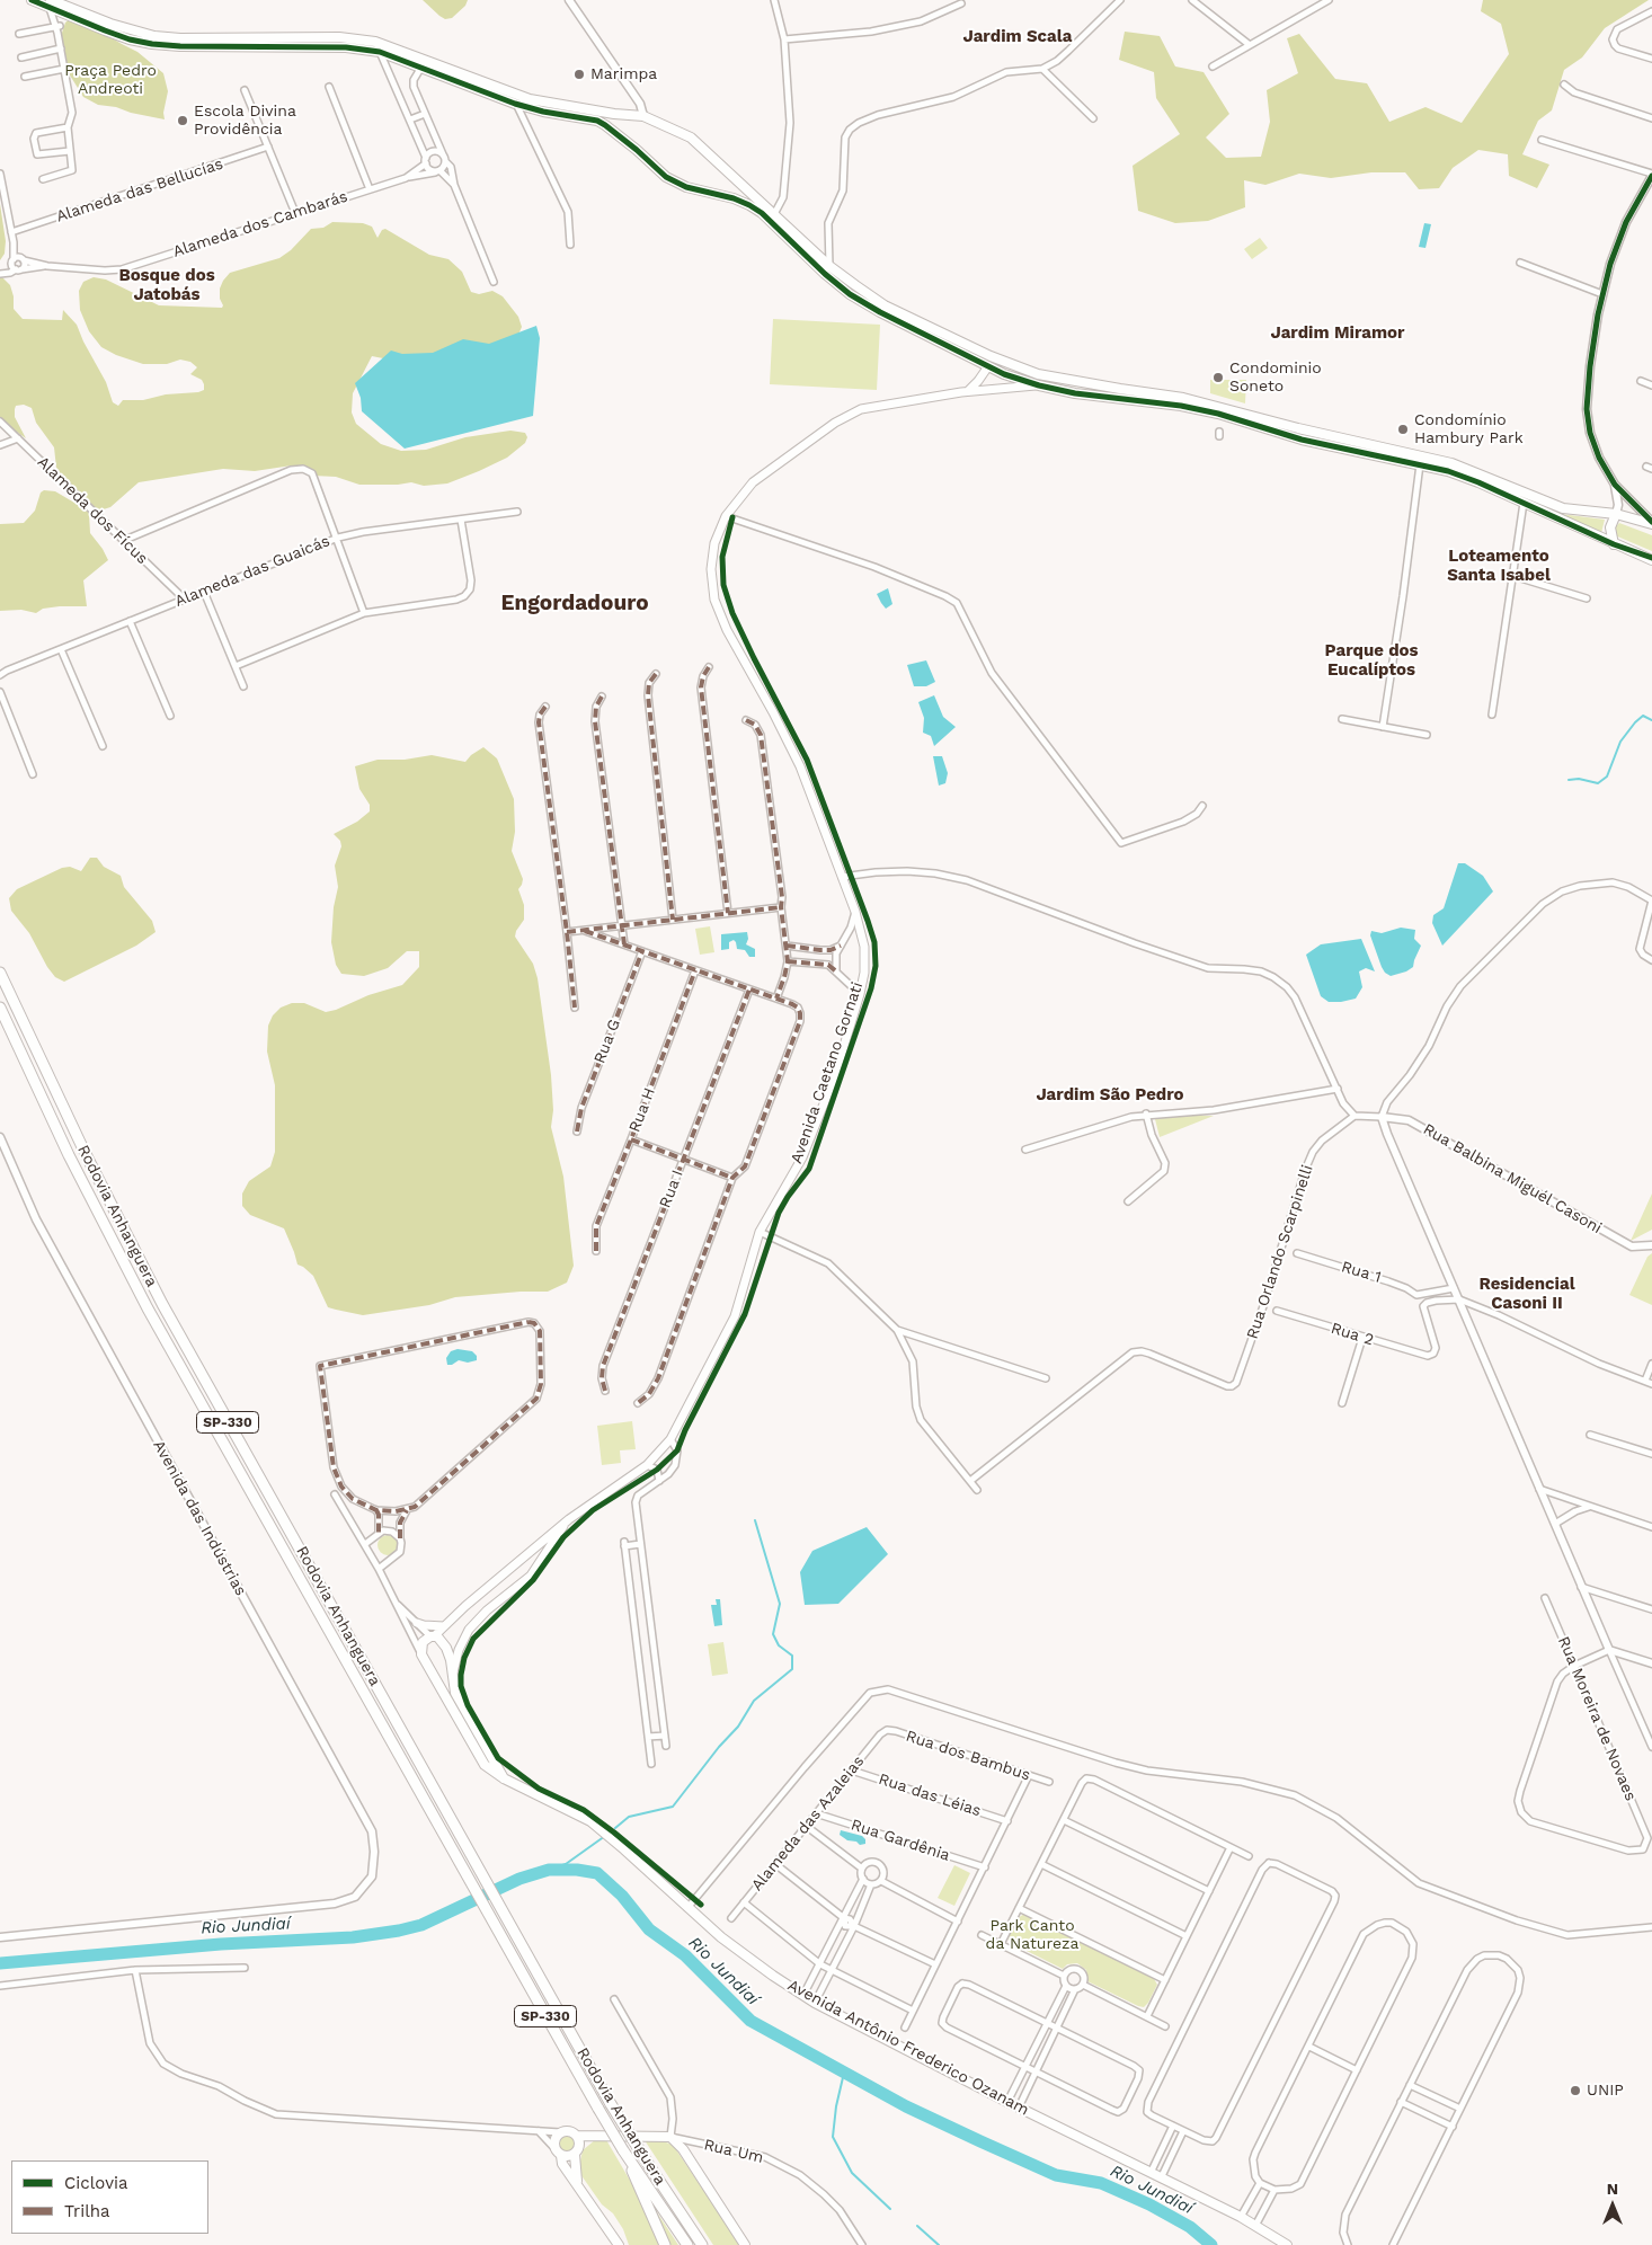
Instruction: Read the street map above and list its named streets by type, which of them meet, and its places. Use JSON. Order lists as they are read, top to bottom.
{
  "streets": {
    "highway": ["Rodovia Anhanguera", "SP-330"],
    "main road": ["Avenida Caetano Gornati", "Avenida Antônio Frederico Ozanam"],
    "street": [
      "Alameda das Bellucías",
      "Alameda dos Cambarás",
      "Alameda dos Fícus",
      "Alameda das Guaicás",
      "Rua G",
      "Rua H",
      "Rua Balbina Miguél Casoni",
      "Rua I",
      "Rua Orlando Scarpinelli",
      "Rua 1",
      "Rua 2",
      "Avenida das Indústrias",
      "Rua Moreira de Novaes",
      "Rua dos Bambus",
      "Rua das Léias",
      "Alameda das Azaleias",
      "Rua Gardênia",
      "Rua Um"
    ]
  },
  "crossings": [
    ["Alameda dos Fícus", "Alameda das Guaicás"],
    ["Avenida Caetano Gornati", "Avenida Antônio Frederico Ozanam"],
    ["Rua dos Bambus", "Alameda das Azaleias"],
    ["Rua das Léias", "Alameda das Azaleias"],
    ["Alameda das Azaleias", "Rua Gardênia"]
  ],
  "districts": [
    "Jardim Scala",
    "Bosque dos Jatobás",
    "Jardim Miramor",
    "Loteamento Santa Isabel",
    "Engordadouro",
    "Parque dos Eucalíptos",
    "Jardim São Pedro",
    "Residencial Casoni II"
  ],
  "water": ["Rio Jundiaí"],
  "parks": ["Praça Pedro Andreoti", "Park Canto da Natureza"],
  "places": [
    "Marimpa",
    "Escola Divina Providência",
    "Condominio Soneto",
    "Condomínio Hambury Park",
    "UNIP"
  ],
  "legend": ["Ciclovia", "Trilha"],
  "north": "top"
}
